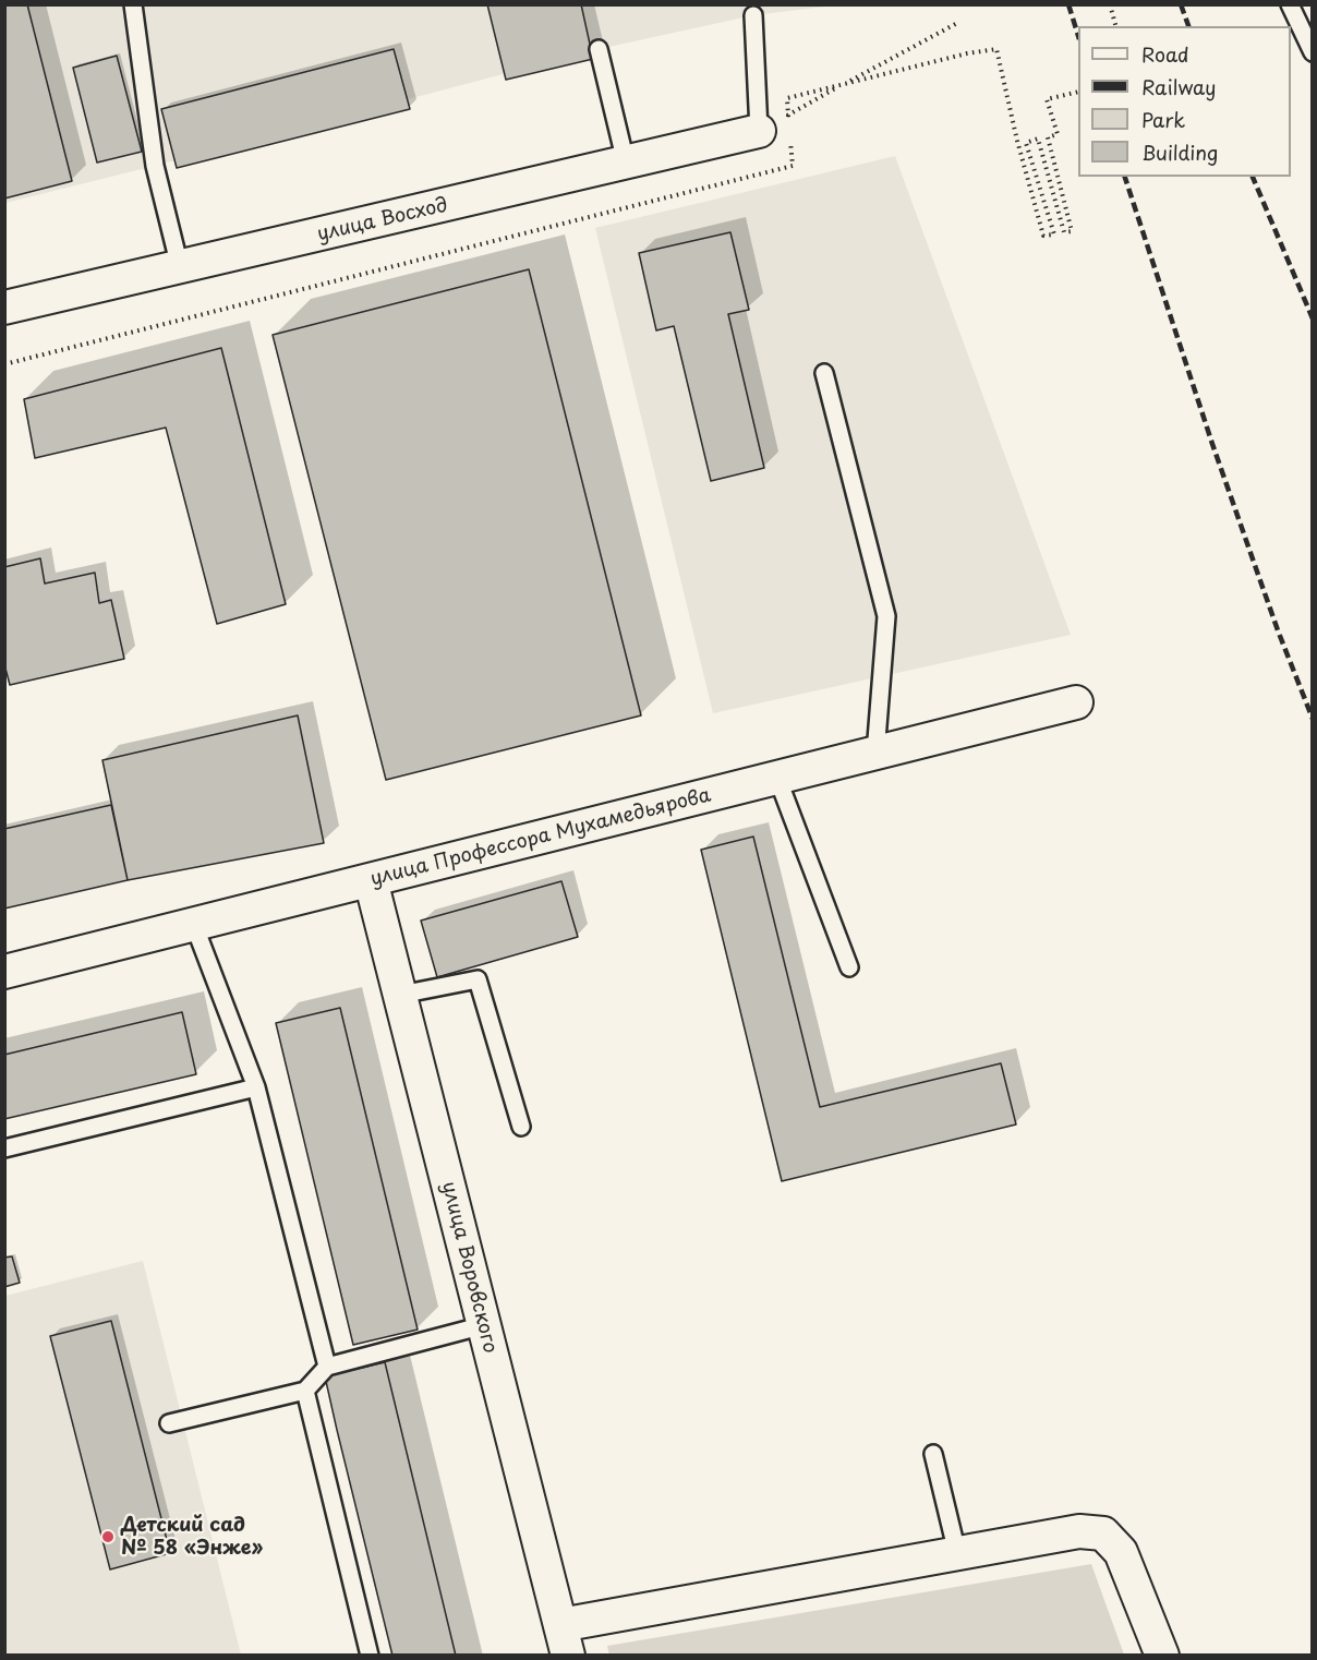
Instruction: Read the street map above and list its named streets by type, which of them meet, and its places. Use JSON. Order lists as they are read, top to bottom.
{
  "streets": {
    "street": ["улица Восход", "улица Профессора Мухамедьярова", "улица Воровского"]
  },
  "crossings": [
    ["улица Профессора Мухамедьярова", "улица Воровского"]
  ],
  "places": ["Детский сад № 58 «Энже»"],
  "legend": [
    "Road",
    "Railway",
    "Park",
    "Building"
  ]
}
